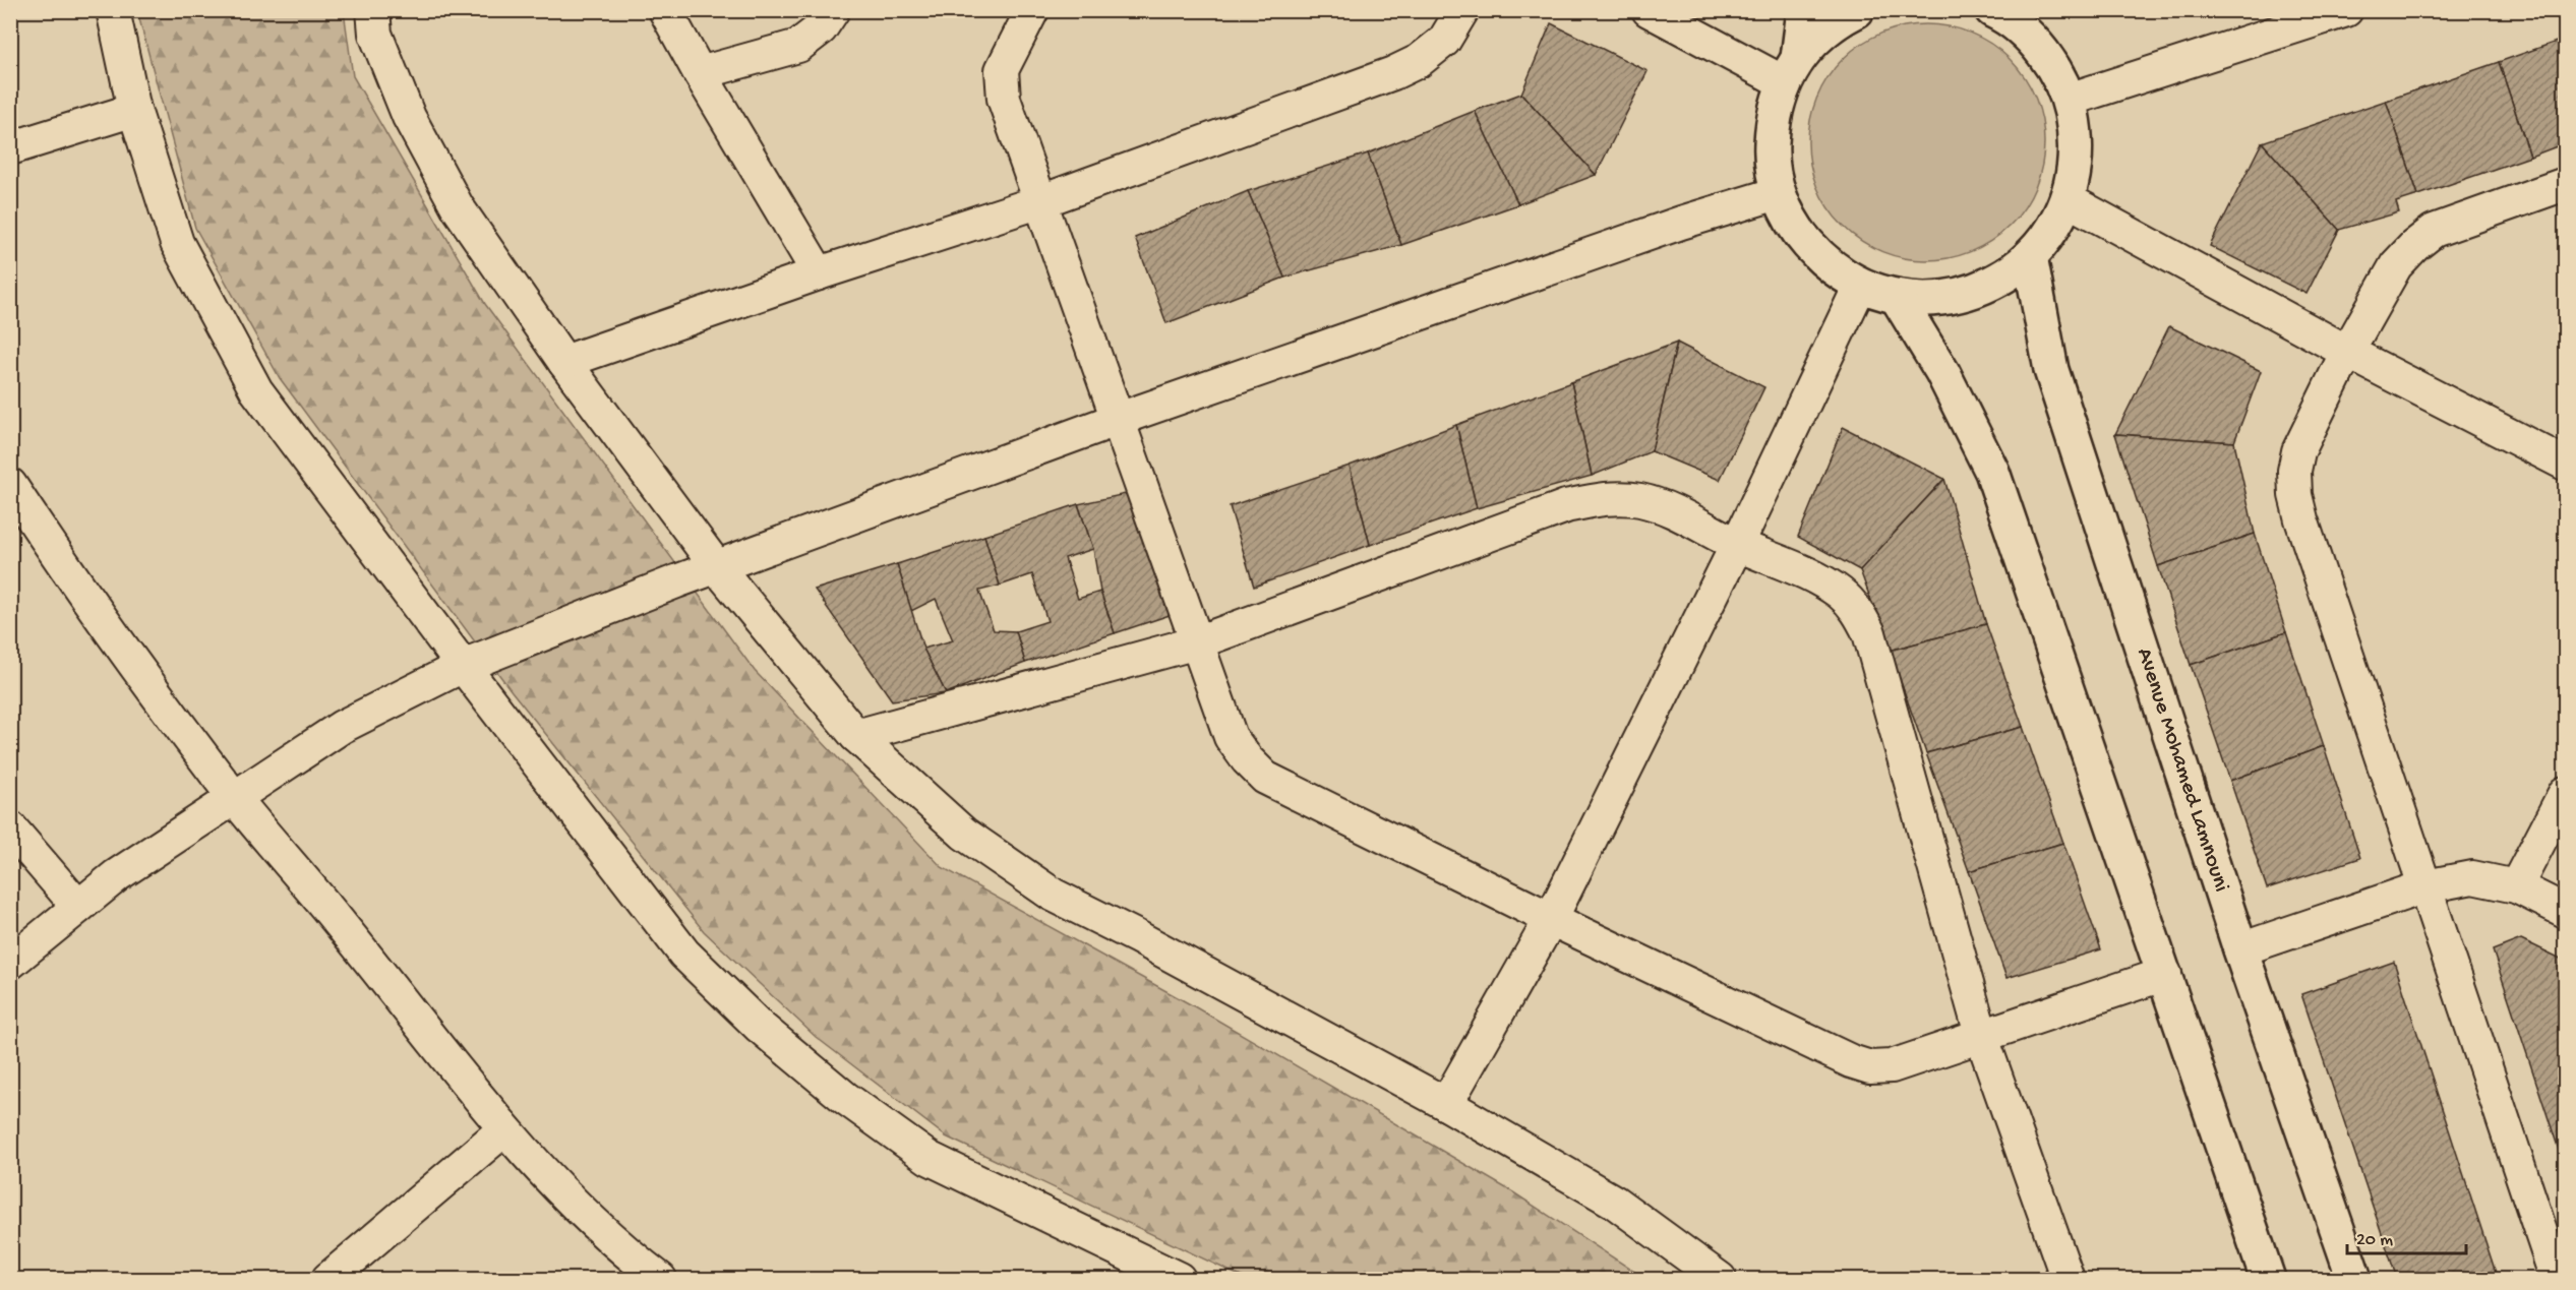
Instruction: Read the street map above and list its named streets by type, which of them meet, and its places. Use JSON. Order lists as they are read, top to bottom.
{
  "streets": {
    "street": ["Avenue Mohamed Lamnouni"]
  },
  "scale_bar": "20 m"
}
